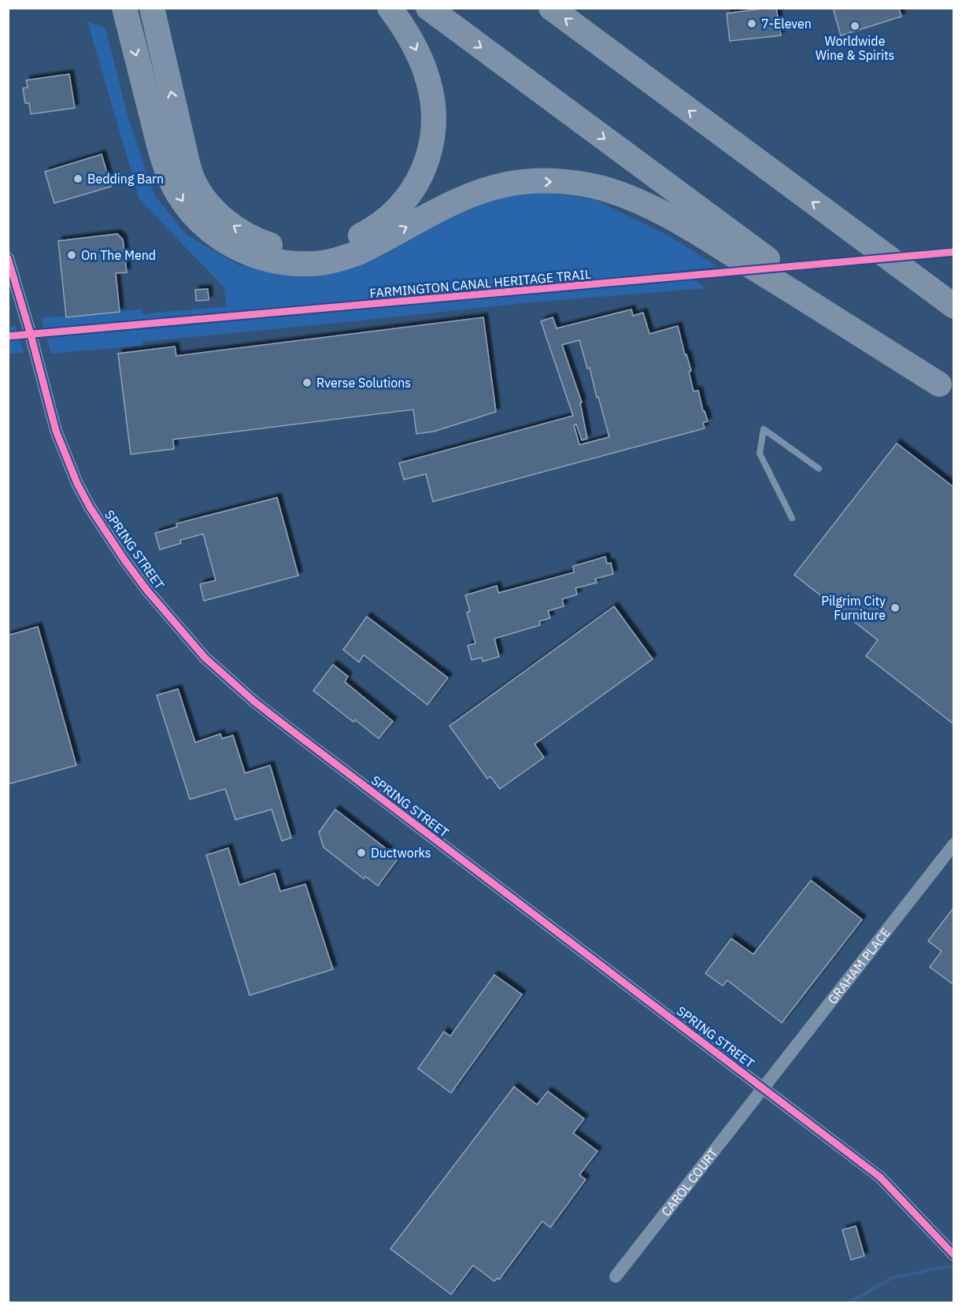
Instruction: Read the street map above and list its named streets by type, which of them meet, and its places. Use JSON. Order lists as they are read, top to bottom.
{
  "streets": {
    "street": ["SPRING STREET", "GRAHAM PLACE", "CAROL COURT"],
    "cycle path": ["FARMINGTON CANAL HERITAGE TRAIL"]
  },
  "crossings": [
    ["SPRING STREET", "GRAHAM PLACE"],
    ["SPRING STREET", "CAROL COURT"],
    ["GRAHAM PLACE", "CAROL COURT"]
  ],
  "places": [
    "7-Eleven",
    "Worldwide Wine & Spirits",
    "Bedding Barn",
    "On The Mend",
    "Rverse Solutions",
    "Pilgrim City Furniture",
    "Ductworks"
  ]
}
